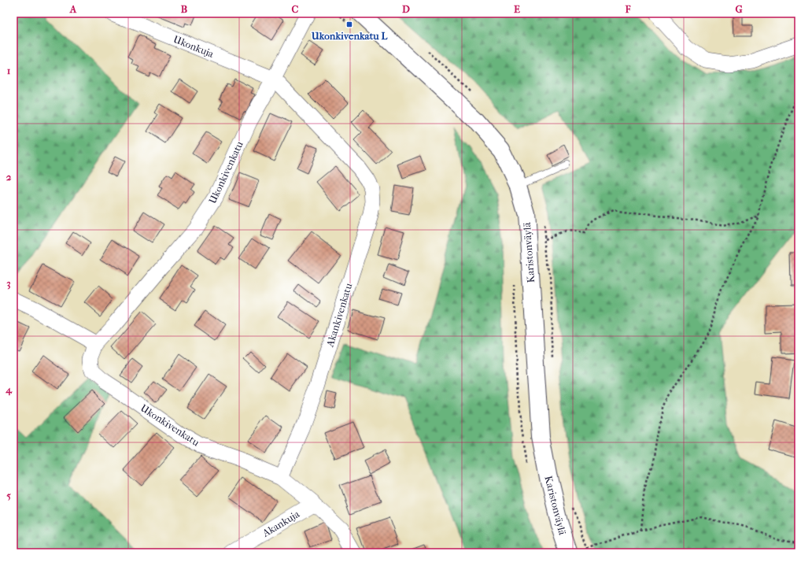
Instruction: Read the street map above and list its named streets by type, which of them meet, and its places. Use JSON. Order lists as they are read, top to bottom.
{
  "streets": {
    "street": [
      "Ukonkuja",
      "Ukonkivenkatu",
      "Karistonväylä",
      "Akankivenkatu",
      "Akankuja"
    ]
  },
  "crossings": [
    ["Ukonkuja", "Ukonkivenkatu"],
    ["Ukonkuja", "Akankivenkatu"],
    ["Ukonkivenkatu", "Akankivenkatu"]
  ],
  "places": {
    "transit": ["Ukonkivenkatu L"]
  },
  "grid": {
    "columns": [
      "A",
      "B",
      "C",
      "D",
      "E",
      "F",
      "G"
    ],
    "rows": [
      "1",
      "2",
      "3",
      "4",
      "5"
    ]
  }
}
